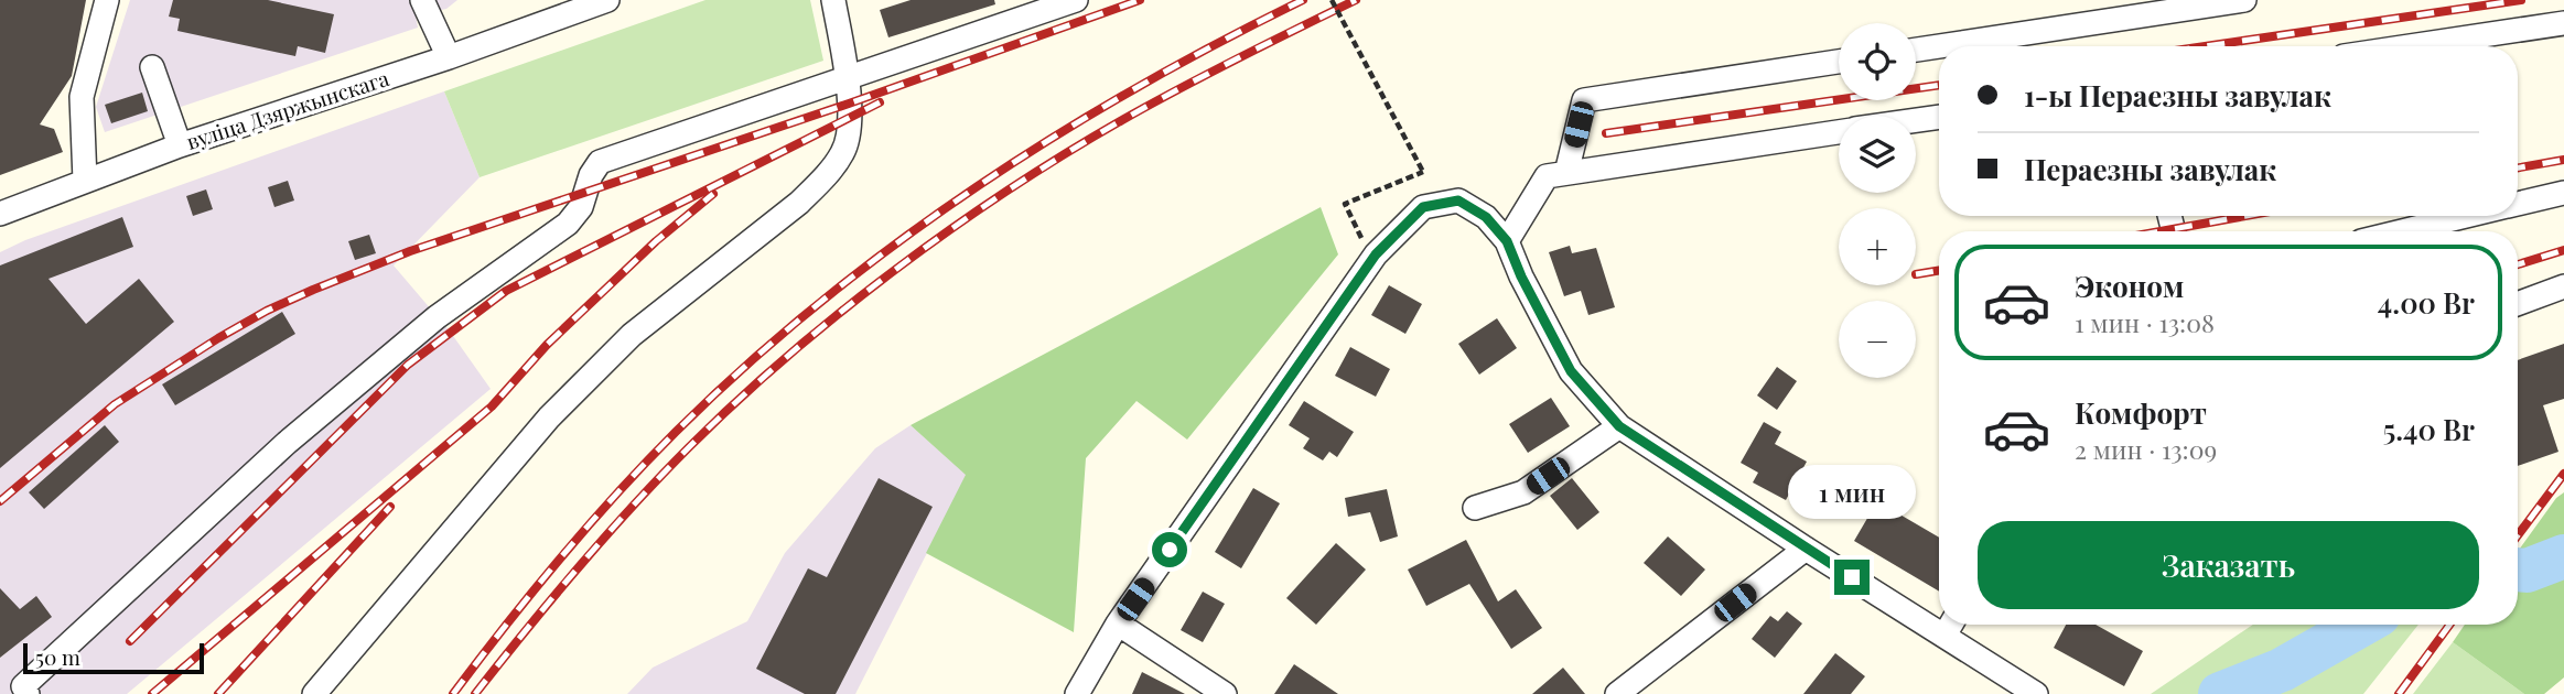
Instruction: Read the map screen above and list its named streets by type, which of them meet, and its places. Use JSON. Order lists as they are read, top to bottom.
{
  "streets": {
    "street": ["вуліца Дзяржынскага"]
  },
  "scale_bar": "50 m",
  "page": {
    "map_buttons": ["+", "−"],
    "banner": ["1-ы Пераезны завулак", "Пераезны завулак"],
    "list": [
      {
        "name": "Эконом",
        "note": "1 мин · 13:08",
        "value": "4.00 Br"
      },
      {
        "name": "Комфорт",
        "note": "2 мин · 13:09",
        "value": "5.40 Br"
      }
    ],
    "bubble": "1 мин",
    "buttons": "Заказать",
    "scale": "50 m"
  }
}
